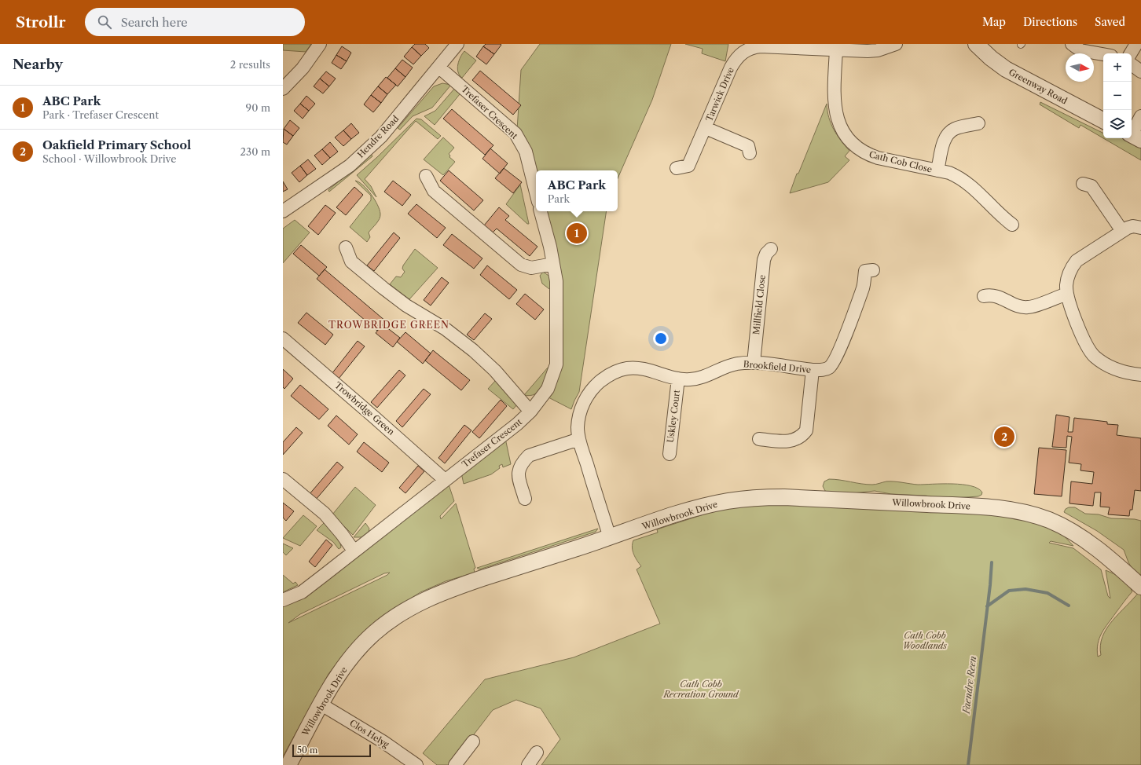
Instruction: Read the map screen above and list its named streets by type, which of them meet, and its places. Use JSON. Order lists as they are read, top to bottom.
{
  "streets": {
    "street": [
      "Greenway Road",
      "Tarwick Drive",
      "Trefaser Crescent",
      "Hendre Road",
      "Cath Cob Close",
      "Millfield Close",
      "Brookfield Drive",
      "Trowbridge Green",
      "Uskley Court",
      "Willowbrook Drive",
      "Clos Helyg"
    ]
  },
  "crossings": [
    ["Tarwick Drive", "Cath Cob Close"],
    ["Trefaser Crescent", "Hendre Road"],
    ["Trefaser Crescent", "Trowbridge Green"],
    ["Millfield Close", "Brookfield Drive"],
    ["Brookfield Drive", "Uskley Court"],
    ["Brookfield Drive", "Willowbrook Drive"],
    ["Willowbrook Drive", "Clos Helyg"]
  ],
  "districts": ["TROWBRIDGE GREEN"],
  "water": ["Faendre Reen"],
  "parks": ["Cath Cobb Woodlands", "Cath Cobb Recreation Ground"],
  "scale_bar": "50 m",
  "north": "right",
  "page": {
    "header": "Strollr",
    "search": "Search here",
    "nav": ["Map", "Directions", "Saved"],
    "heading": ["Nearby", "2 results"],
    "map_buttons": ["+", "−"],
    "list": [
      {
        "mark": "1",
        "name": "ABC Park",
        "note": "Park · Trefaser Crescent",
        "value": "90 m"
      },
      {
        "mark": "2",
        "name": "Oakfield Primary School",
        "note": "School · Willowbrook Drive",
        "value": "230 m"
      }
    ],
    "popup": ["ABC Park", "Park"],
    "pins": ["1", "2"],
    "scale": "50 m"
  }
}
